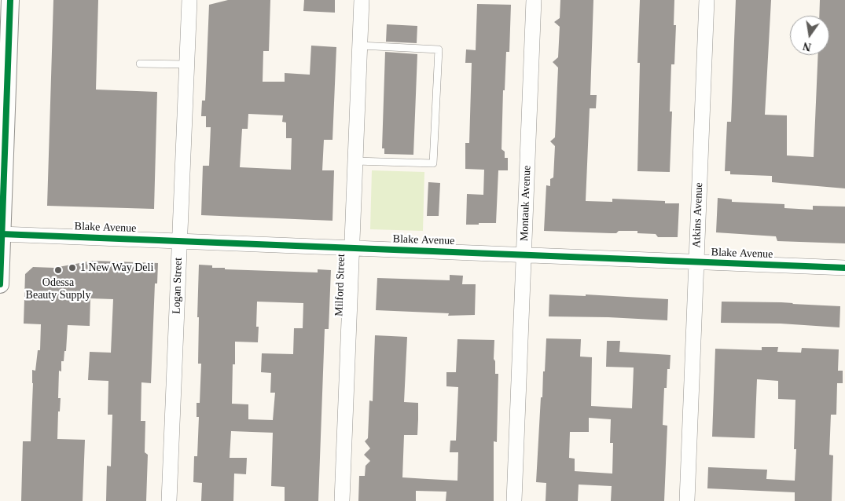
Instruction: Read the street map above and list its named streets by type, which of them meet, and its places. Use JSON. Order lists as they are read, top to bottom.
{
  "streets": {
    "street": [
      "Montauk Avenue",
      "Atkins Avenue",
      "Blake Avenue",
      "Milford Street",
      "Logan Street"
    ]
  },
  "crossings": [
    ["Montauk Avenue", "Blake Avenue"],
    ["Atkins Avenue", "Blake Avenue"],
    ["Blake Avenue", "Milford Street"],
    ["Blake Avenue", "Logan Street"]
  ],
  "places": ["1 New Way Deli", "Odessa Beauty Supply"],
  "north": "bottom"
}
